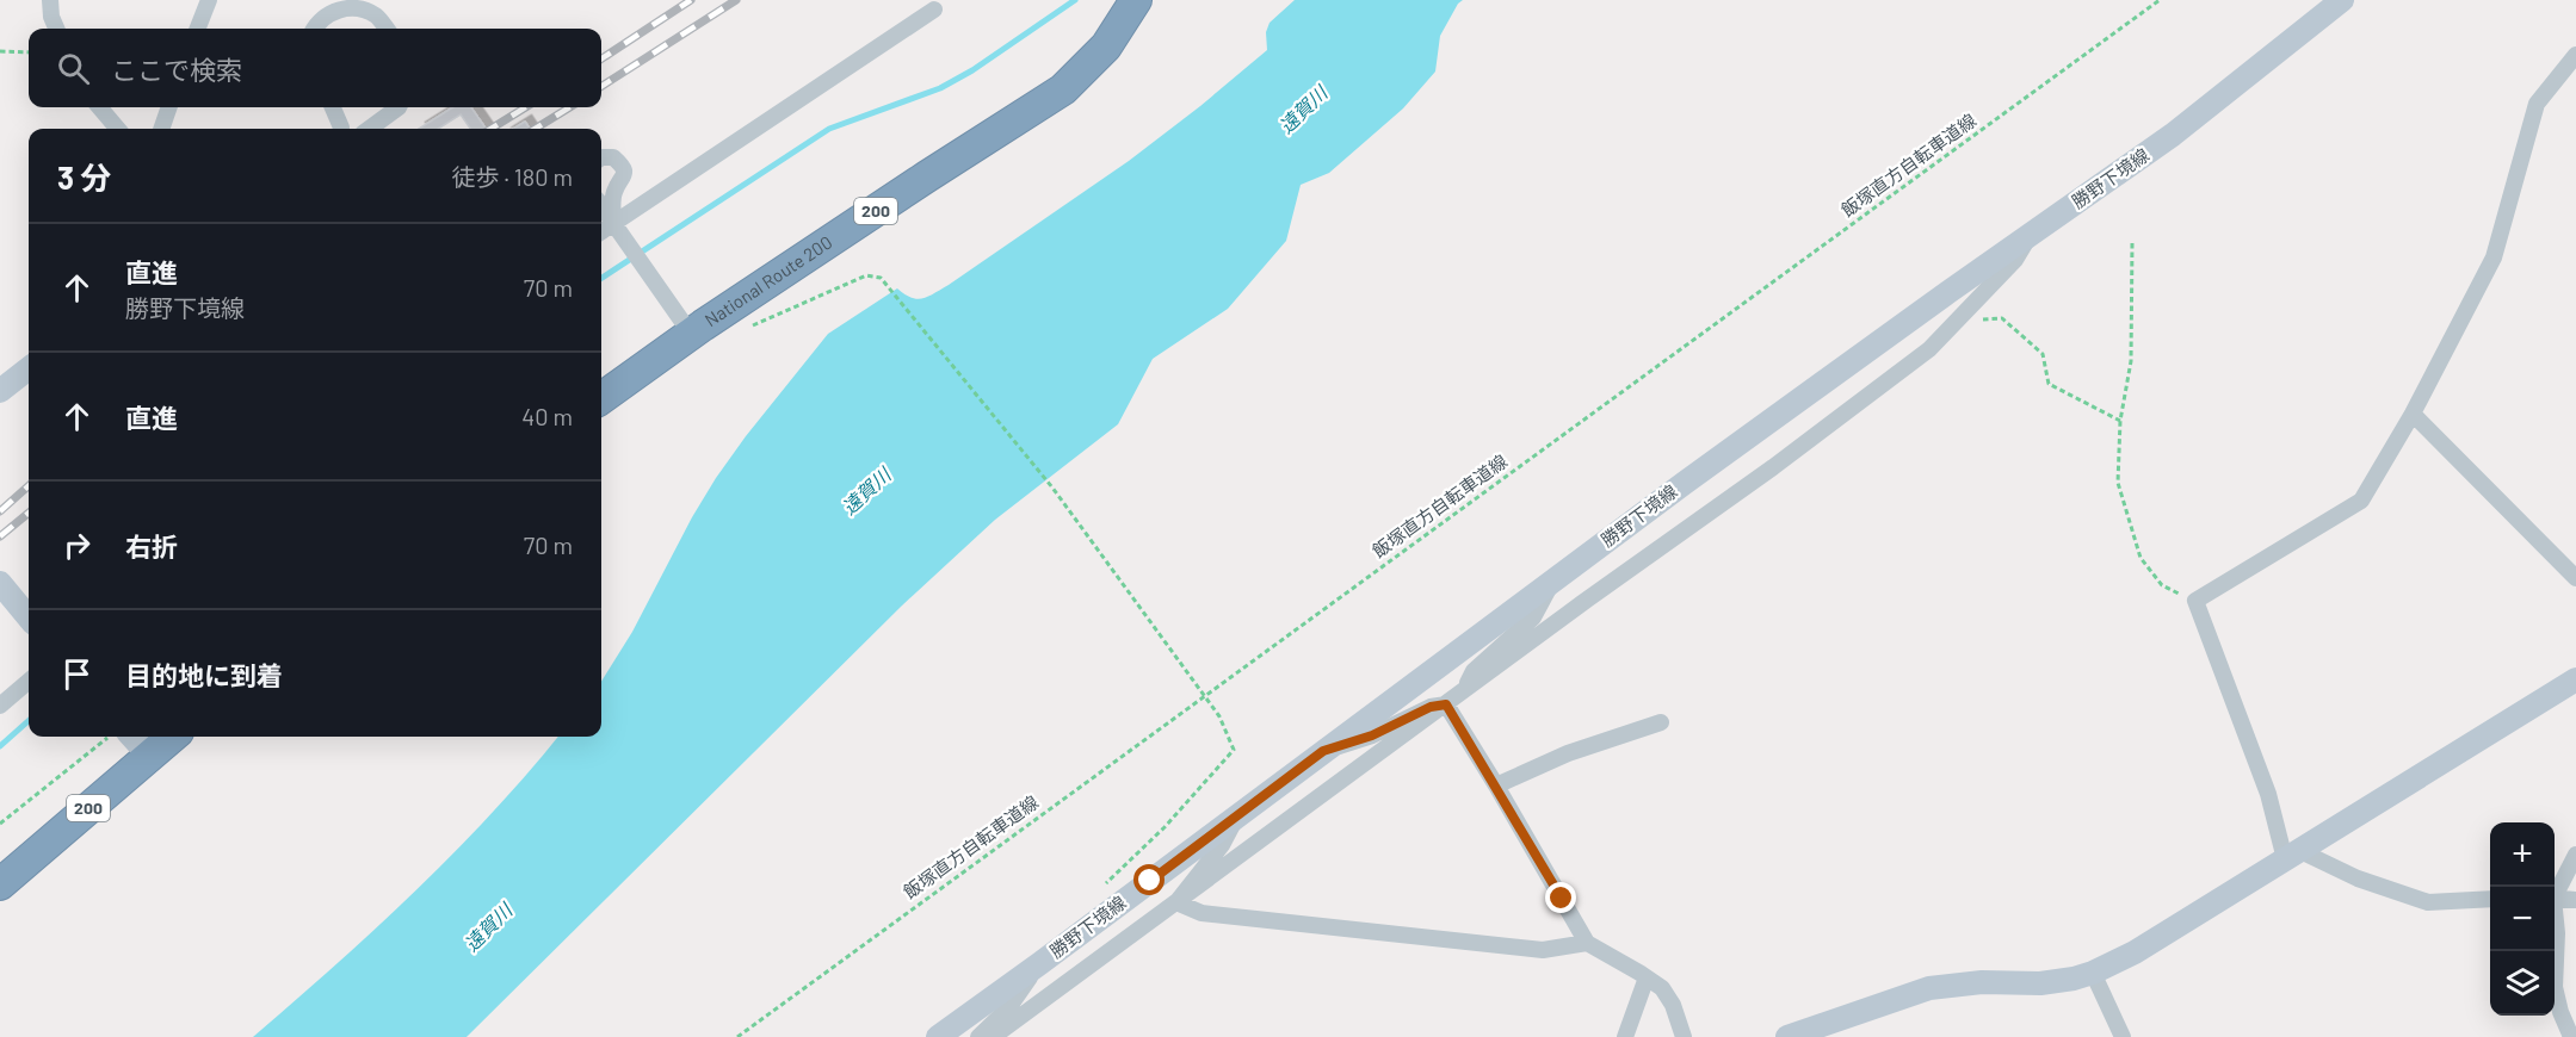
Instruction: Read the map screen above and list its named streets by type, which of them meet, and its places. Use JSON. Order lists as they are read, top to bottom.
{
  "streets": {
    "highway": ["200", "National Route 200"],
    "main road": ["勝野下境線"],
    "path": ["飯塚直方自転車道線"]
  },
  "water": ["遠賀川"],
  "page": {
    "search": "ここで検索",
    "heading": ["3 分", "徒歩 · 180 m"],
    "list": [
      ["直進", "勝野下境線", "70 m"],
      ["直進", "40 m"],
      ["右折", "70 m"],
      "目的地に到着"
    ],
    "map_buttons": ["+", "−"]
  }
}
